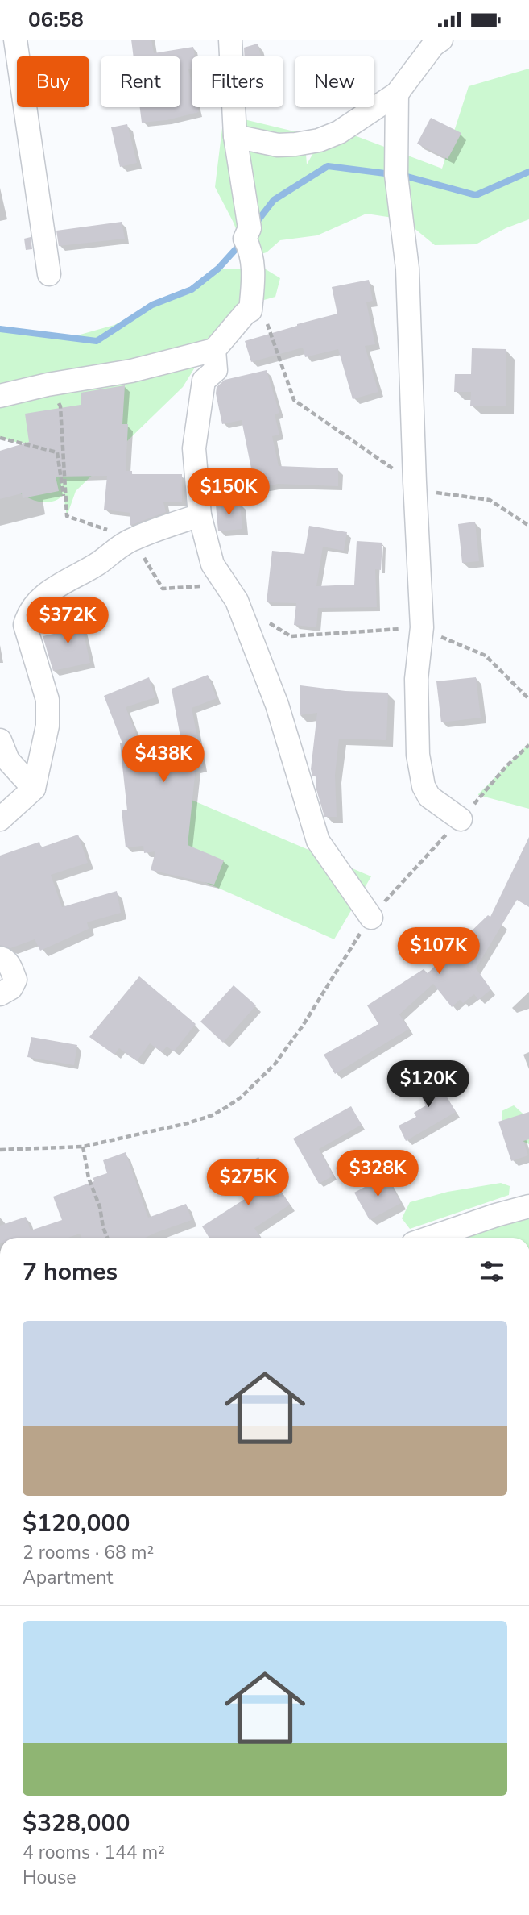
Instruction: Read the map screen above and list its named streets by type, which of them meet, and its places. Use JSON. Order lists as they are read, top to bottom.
{
  "page": {
    "status": "06:58",
    "chip": [
      "Buy",
      "Rent",
      "Filters",
      "New"
    ],
    "price": [
      "$150K",
      "$372K",
      "$438K",
      "$107K",
      "$120K",
      "$328K",
      "$275K"
    ],
    "heading": "7 homes",
    "list": [
      {
        "name": "$120,000",
        "note": "2 rooms · 68 m² · Apartment"
      },
      {
        "name": "$328,000",
        "note": "4 rooms · 144 m² · House"
      }
    ]
  }
}
